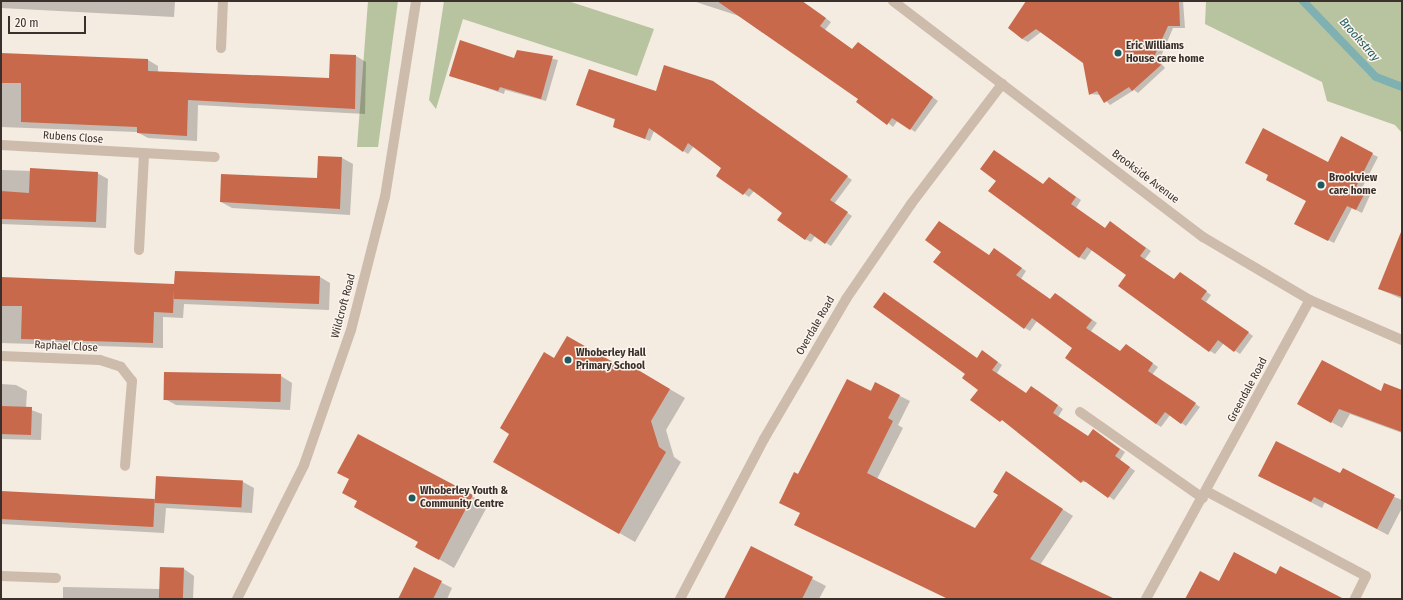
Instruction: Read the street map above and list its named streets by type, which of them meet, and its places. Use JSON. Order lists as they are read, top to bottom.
{
  "streets": {
    "street": [
      "Rubens Close",
      "Brookside Avenue",
      "Wildcroft Road",
      "Overdale Road",
      "Raphael Close",
      "Greendale Road"
    ]
  },
  "crossings": [
    ["Brookside Avenue", "Overdale Road"],
    ["Brookside Avenue", "Greendale Road"]
  ],
  "water": ["Brookstray"],
  "places": [
    "Eric Williams House care home",
    "Brookview care home",
    "Whoberley Hall Primary School",
    "Whoberley Youth & Community Centre"
  ],
  "scale_bar": "20 m"
}
